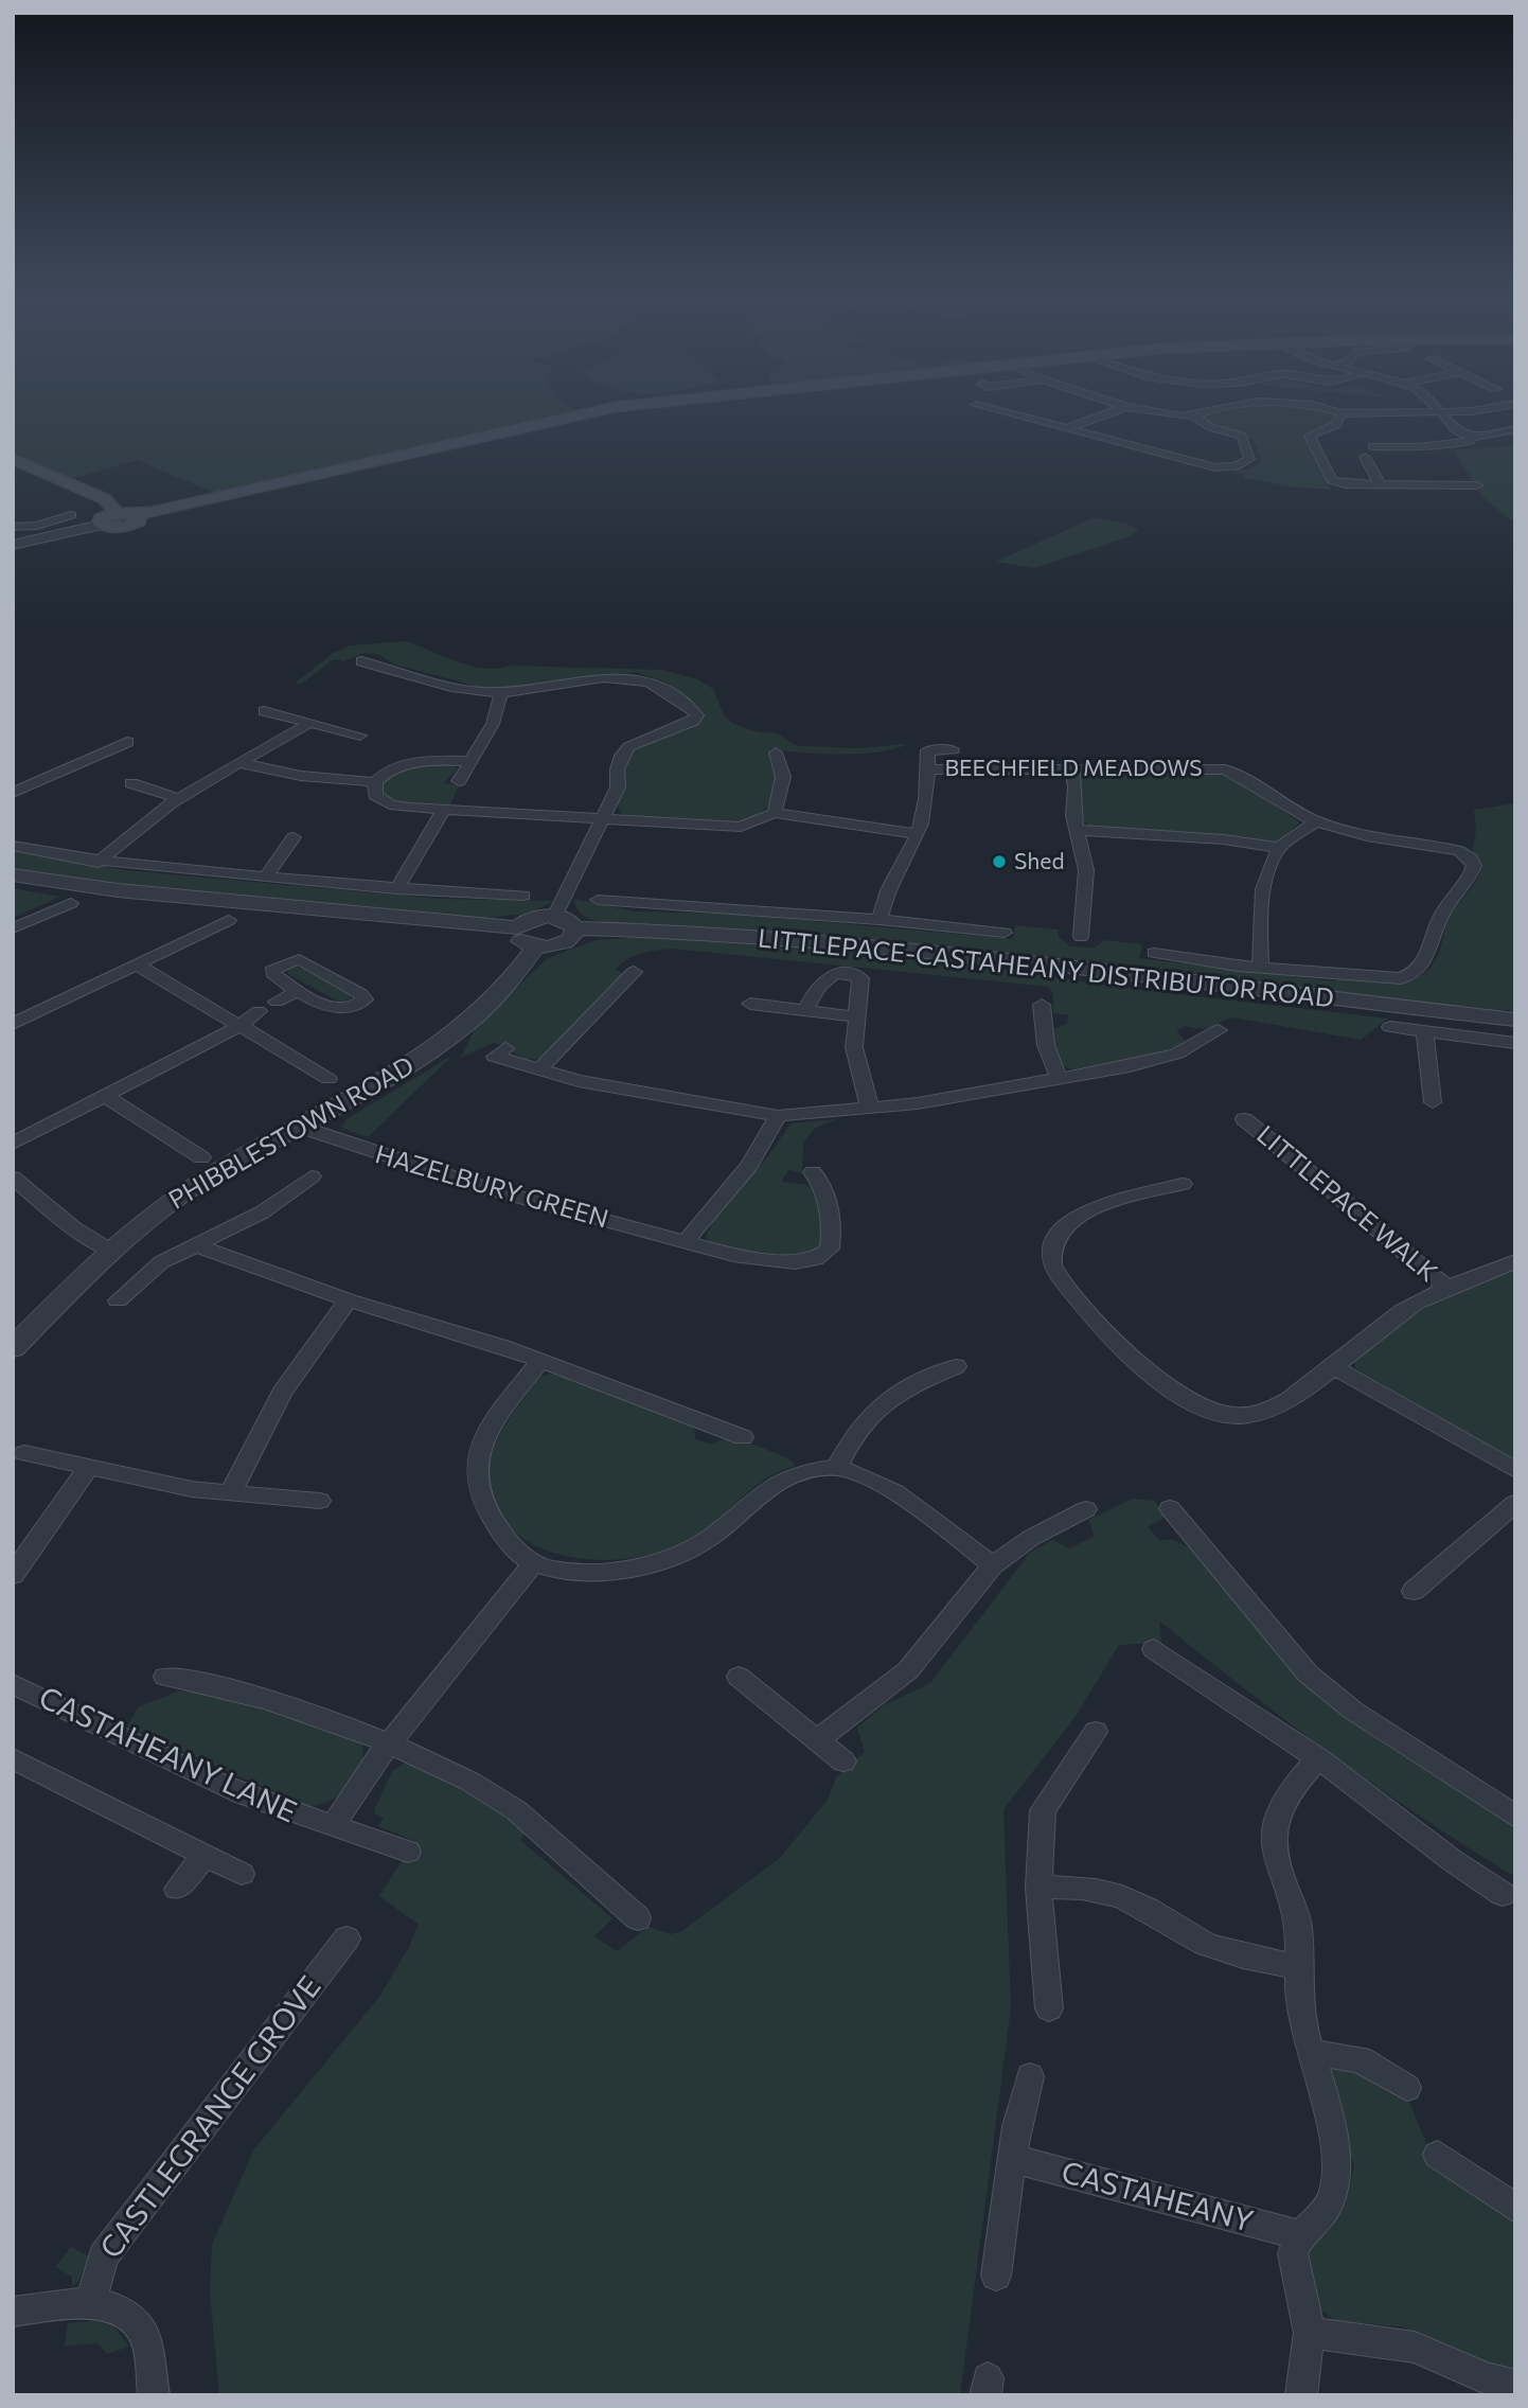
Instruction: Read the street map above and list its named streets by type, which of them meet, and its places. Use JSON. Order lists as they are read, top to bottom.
{
  "streets": {
    "street": [
      "BEECHFIELD MEADOWS",
      "LITTLEPACE-CASTAHEANY DISTRIBUTOR ROAD",
      "PHIBBLESTOWN ROAD",
      "HAZELBURY GREEN",
      "LITTLEPACE WALK",
      "CASTAHEANY LANE",
      "CASTLEGRANGE GROVE",
      "CASTAHEANY"
    ]
  },
  "crossings": [
    ["PHIBBLESTOWN ROAD", "HAZELBURY GREEN"]
  ],
  "places": ["Shed"]
}
